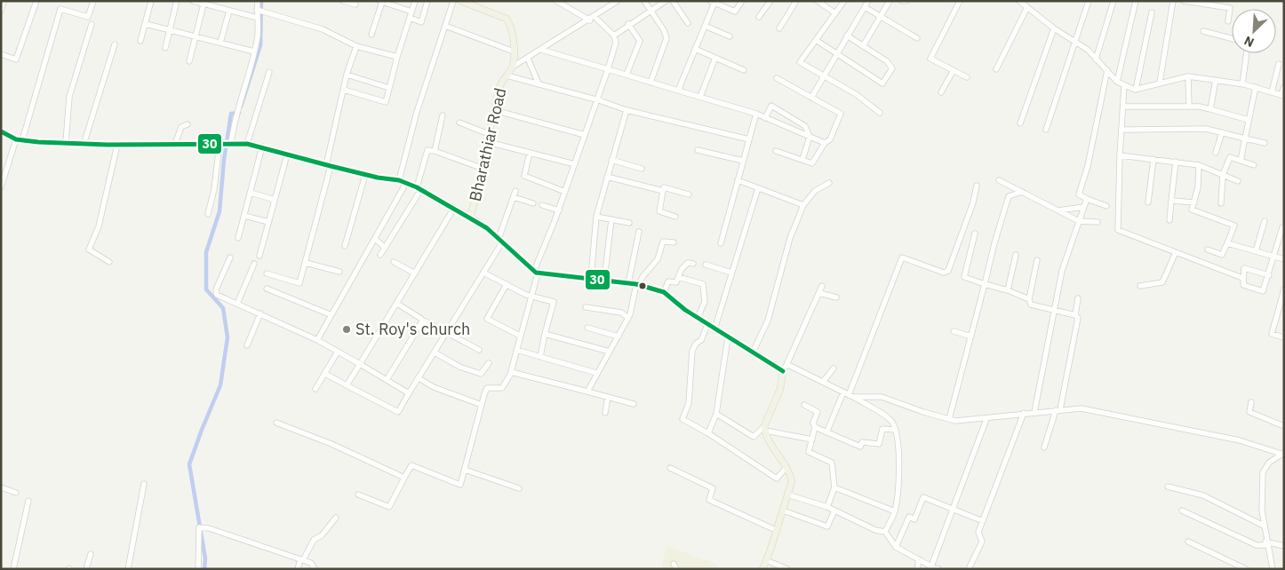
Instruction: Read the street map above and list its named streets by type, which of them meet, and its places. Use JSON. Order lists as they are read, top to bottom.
{
  "streets": {
    "main road": ["Bharathiar Road"]
  },
  "places": ["St. Roy's church"],
  "lines": ["transit line 30"],
  "north": "bottom left"
}
